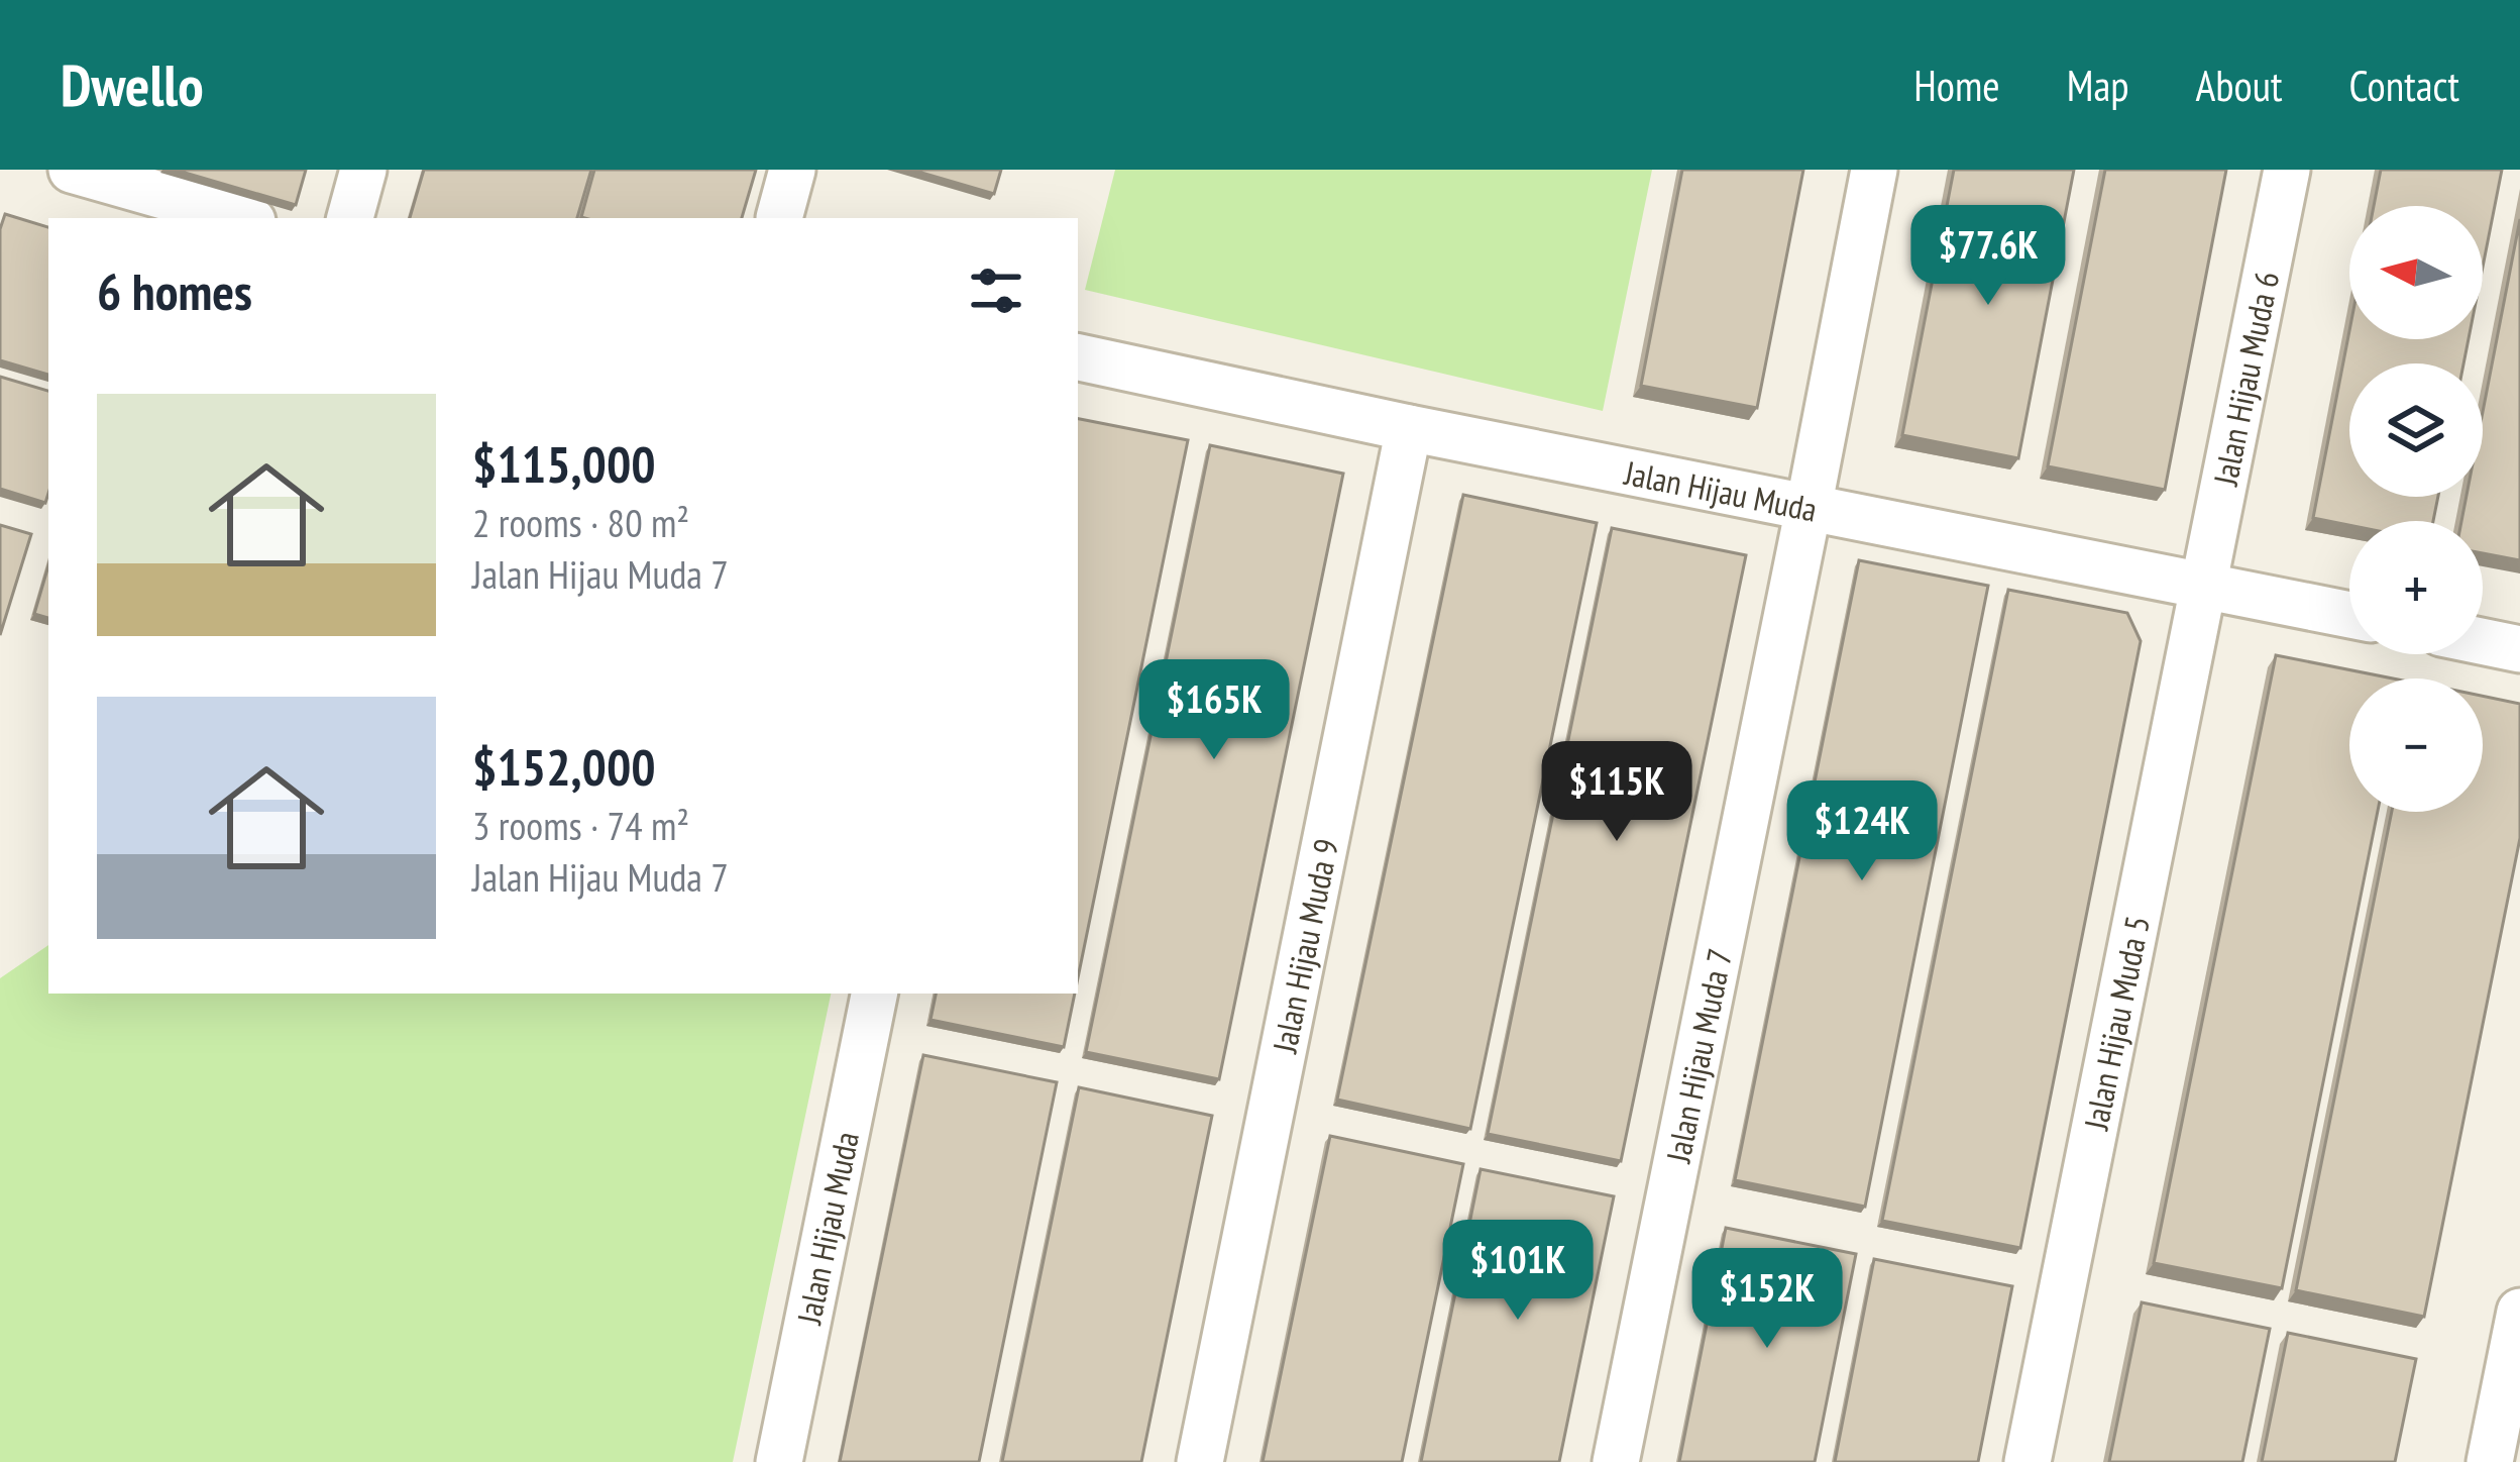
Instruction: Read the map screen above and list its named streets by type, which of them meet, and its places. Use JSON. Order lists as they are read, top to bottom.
{
  "streets": {
    "street": [
      "Jalan Hijau Muda 6",
      "Jalan Hijau Muda",
      "Jalan Hijau Muda 9",
      "Jalan Hijau Muda 5",
      "Jalan Hijau Muda 7"
    ]
  },
  "crossings": [
    ["Jalan Hijau Muda 6", "Jalan Hijau Muda"],
    ["Jalan Hijau Muda 6", "Jalan Hijau Muda 5"],
    ["Jalan Hijau Muda", "Jalan Hijau Muda 9"],
    ["Jalan Hijau Muda", "Jalan Hijau Muda 5"],
    ["Jalan Hijau Muda", "Jalan Hijau Muda 7"]
  ],
  "north": "left",
  "page": {
    "header": "Dwello",
    "nav": [
      "Home",
      "Map",
      "About",
      "Contact"
    ],
    "price": [
      "$77.6K",
      "$165K",
      "$115K",
      "$124K",
      "$101K",
      "$152K"
    ],
    "map_buttons": ["+", "−"],
    "heading": "6 homes",
    "list": [
      {
        "name": "$115,000",
        "note": "2 rooms · 80 m² · Jalan Hijau Muda 7"
      },
      {
        "name": "$152,000",
        "note": "3 rooms · 74 m² · Jalan Hijau Muda 7"
      }
    ]
  }
}
